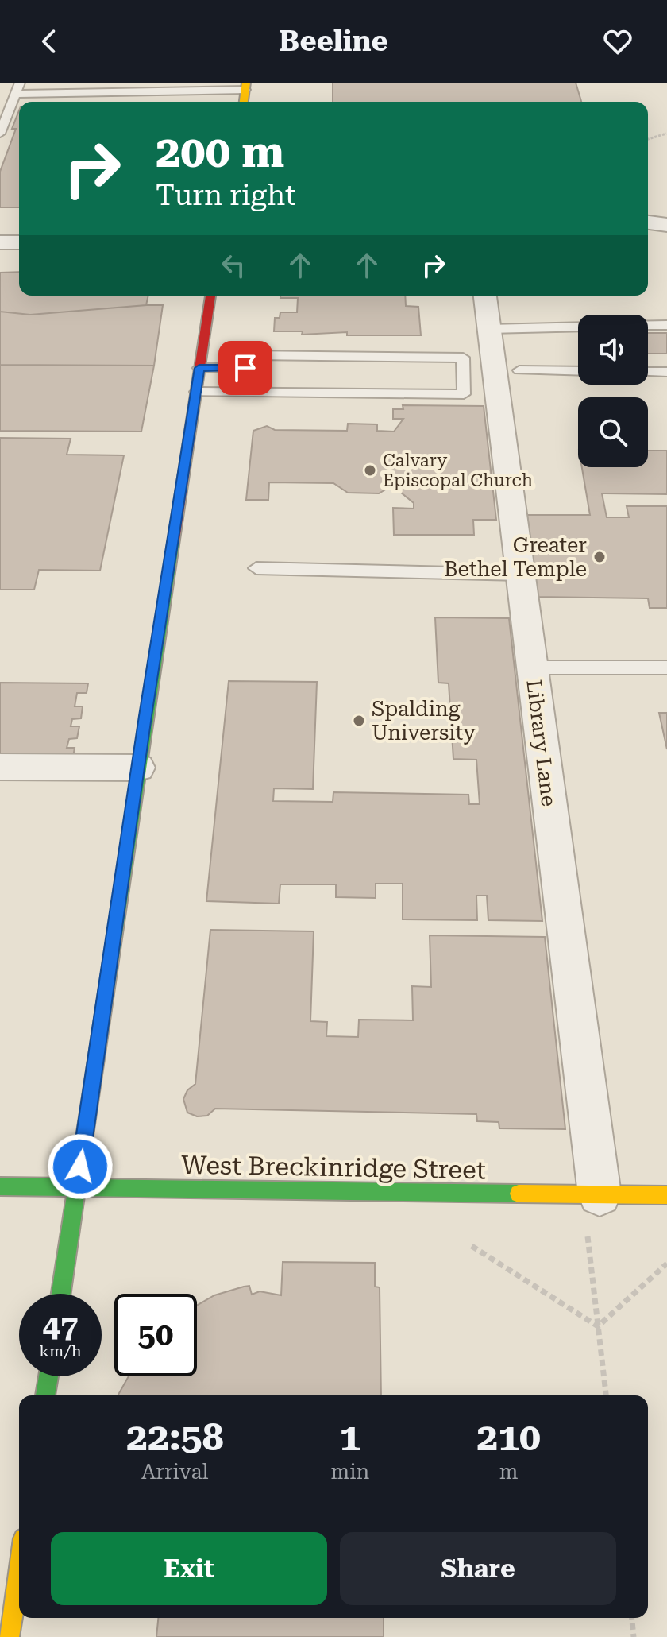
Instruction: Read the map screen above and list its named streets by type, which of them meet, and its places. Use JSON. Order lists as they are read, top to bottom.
{
  "streets": {
    "main road": ["West Breckinridge Street"],
    "street": ["Library Lane"]
  },
  "crossings": [
    ["Library Lane", "West Breckinridge Street"]
  ],
  "places": ["Calvary Episcopal Church", "Greater Bethel Temple", "Spalding University"],
  "page": {
    "header": "Beeline",
    "turn": ["200 m", "Turn right"],
    "speed": "47 km/h",
    "limit": "50",
    "eta": [
      "22:58",
      "Arrival",
      "1",
      "min",
      "210",
      "m"
    ],
    "buttons": ["Exit", "Share"]
  }
}
